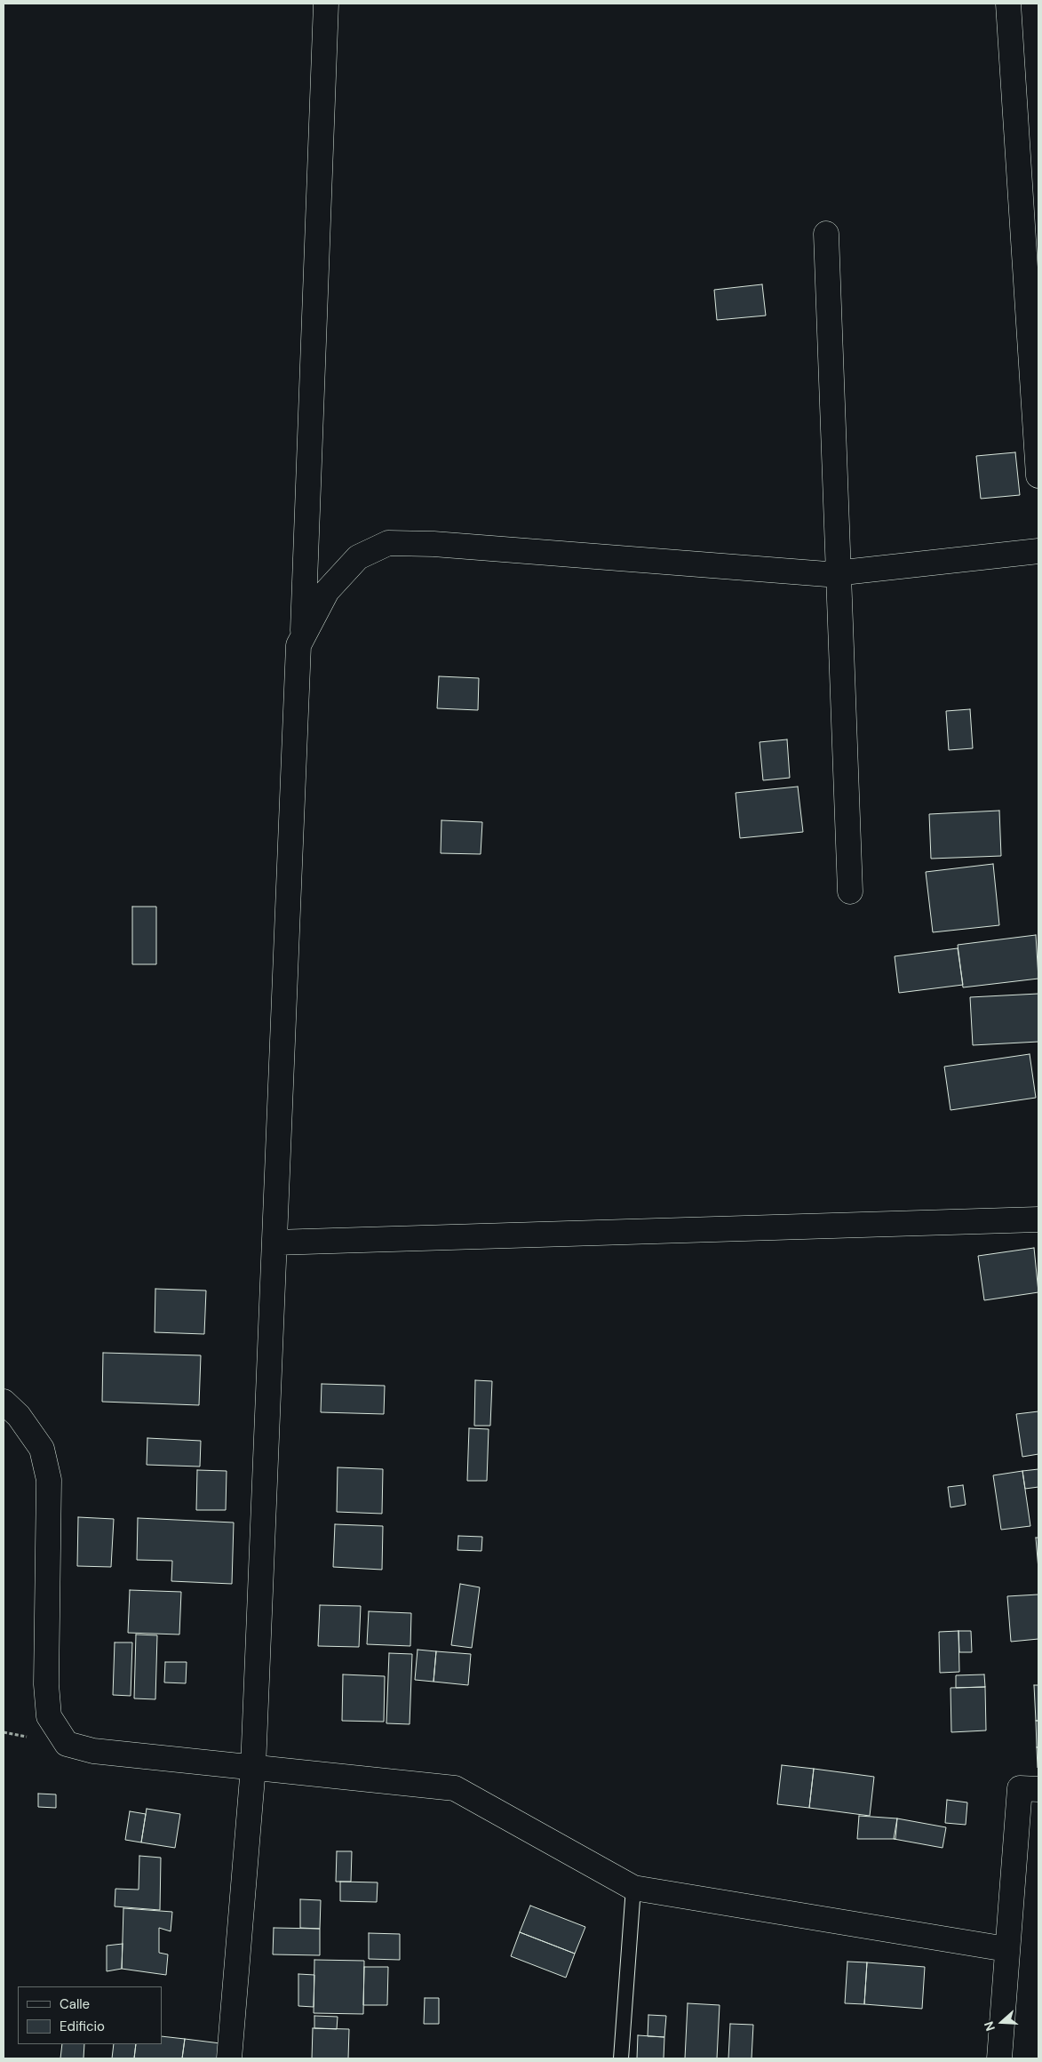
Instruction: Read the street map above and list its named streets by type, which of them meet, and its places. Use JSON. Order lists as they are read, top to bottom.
{
  "legend": ["Calle", "Edificio"],
  "north": "left"
}
